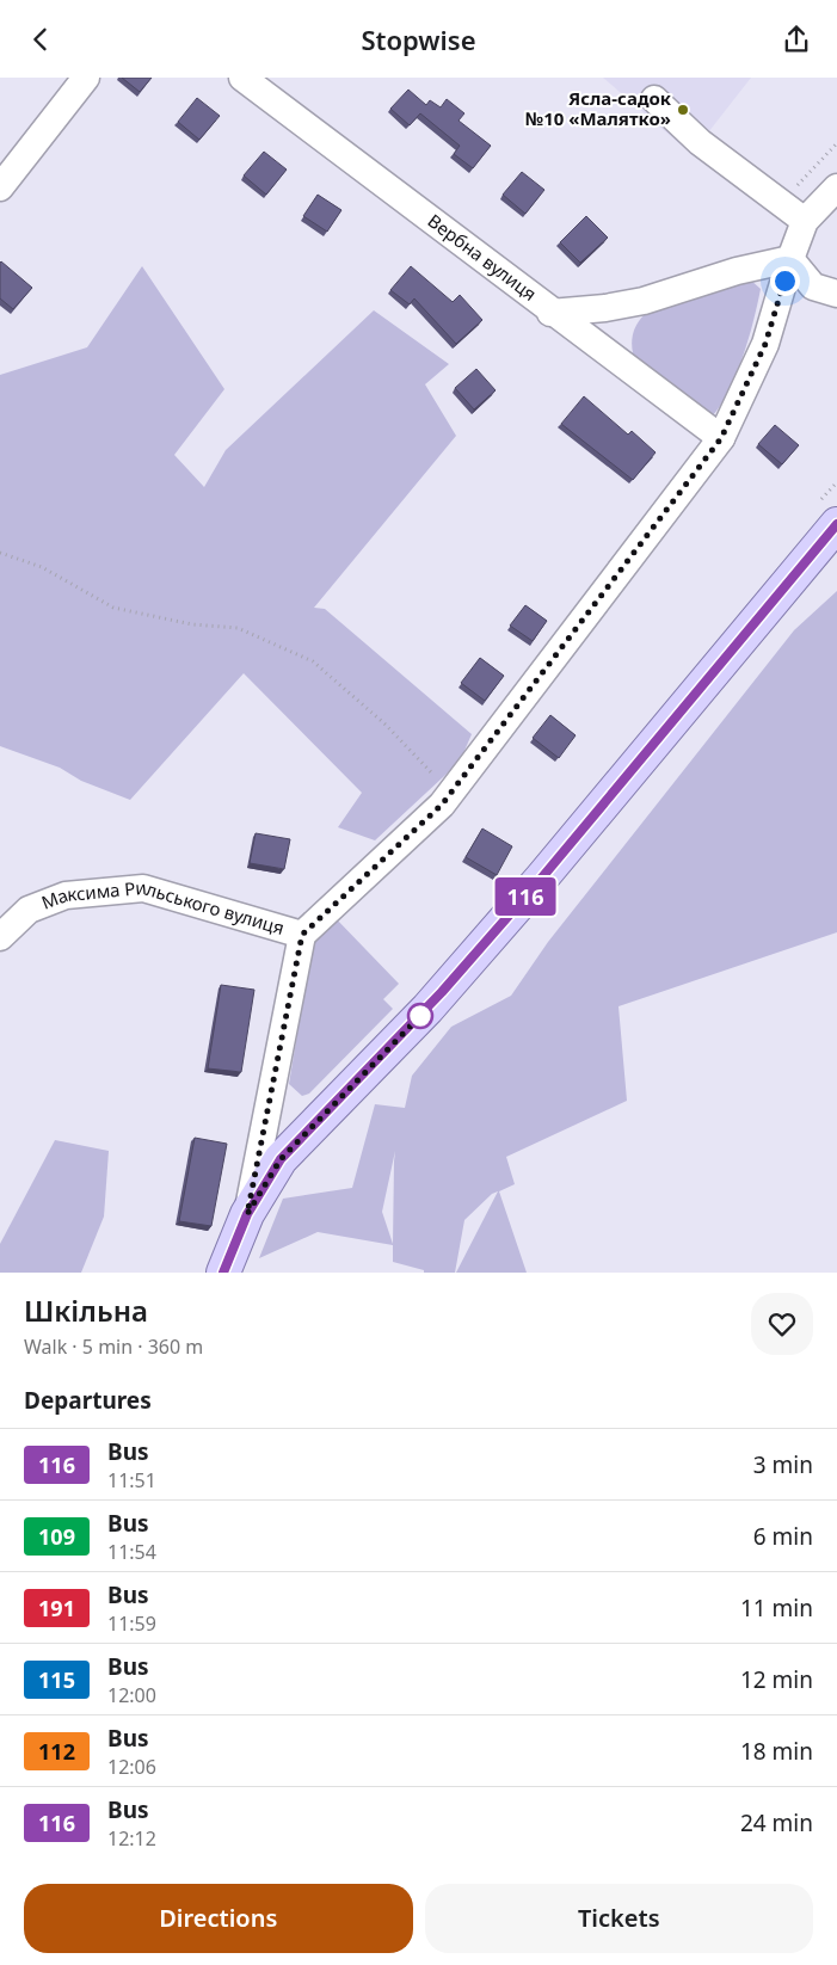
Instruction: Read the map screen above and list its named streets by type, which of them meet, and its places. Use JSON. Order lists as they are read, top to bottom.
{
  "streets": {
    "street": ["Вербна вулиця", "Максима Рильського вулиця"]
  },
  "places": ["Ясла-садок №10 «Малятко»"],
  "lines": ["bus line 116"],
  "page": {
    "header": "Stopwise",
    "on_map": "116",
    "heading": [
      ["Шкільна", "Walk · 5 min · 360 m"],
      "Departures"
    ],
    "list": [
      {
        "mark": "116",
        "name": "Bus",
        "note": "11:51",
        "value": "3 min"
      },
      {
        "mark": "109",
        "name": "Bus",
        "note": "11:54",
        "value": "6 min"
      },
      {
        "mark": "191",
        "name": "Bus",
        "note": "11:59",
        "value": "11 min"
      },
      {
        "mark": "115",
        "name": "Bus",
        "note": "12:00",
        "value": "12 min"
      },
      {
        "mark": "112",
        "name": "Bus",
        "note": "12:06",
        "value": "18 min"
      },
      {
        "mark": "116",
        "name": "Bus",
        "note": "12:12",
        "value": "24 min"
      }
    ],
    "buttons": ["Directions", "Tickets"]
  }
}
